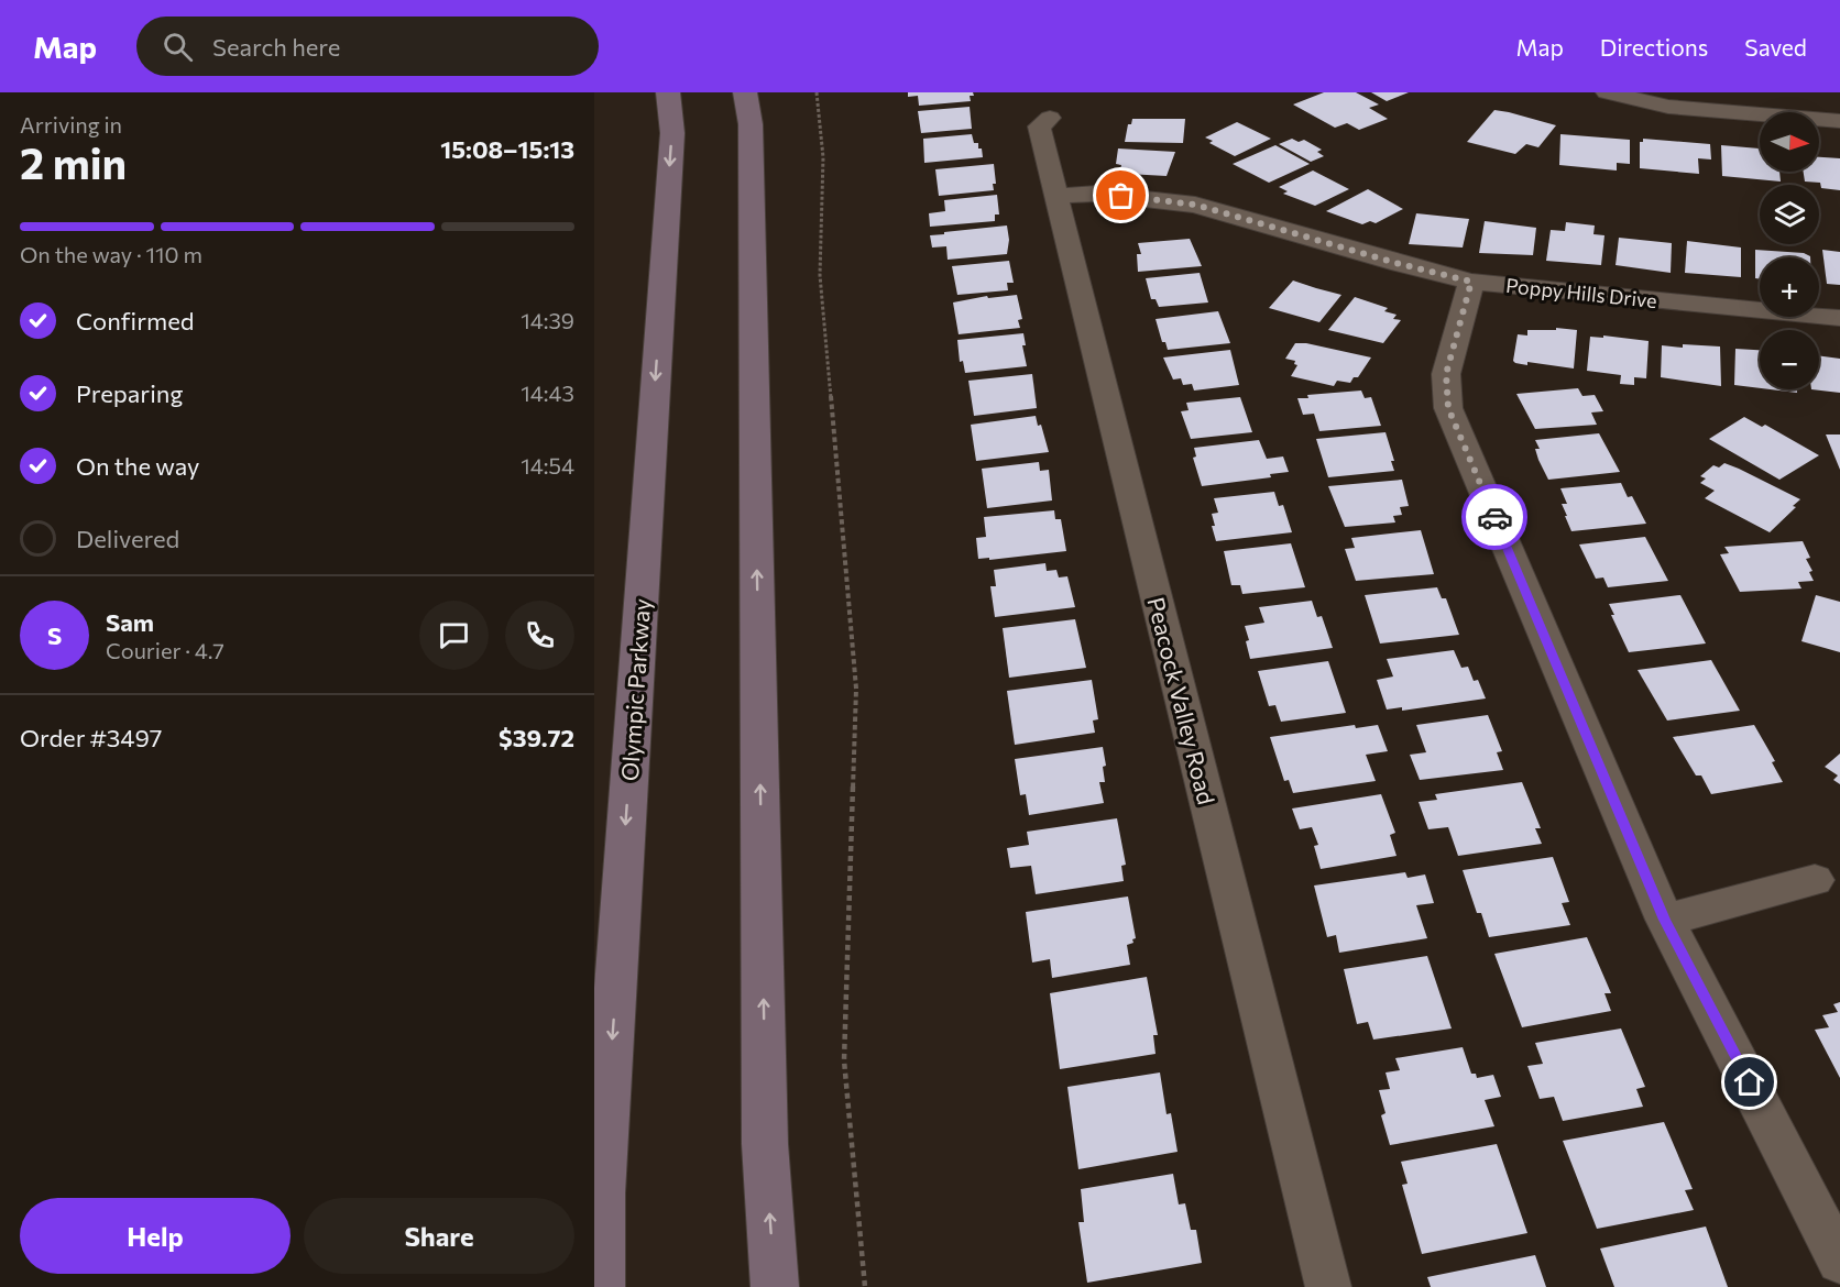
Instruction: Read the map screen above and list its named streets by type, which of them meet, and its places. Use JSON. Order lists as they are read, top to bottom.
{
  "streets": {
    "main road": ["Olympic Parkway"],
    "street": ["Poppy Hills Drive", "Peacock Valley Road"]
  },
  "crossings": [
    ["Poppy Hills Drive", "Peacock Valley Road"]
  ],
  "north": "right",
  "page": {
    "header": "Map",
    "search": "Search here",
    "nav": ["Map", "Directions", "Saved"],
    "heading": ["2 min", "Arriving in", "15:08–15:13"],
    "panel": [
      "Sam",
      "Courier · 4.7",
      "Order #3497",
      "$39.72"
    ],
    "map_buttons": ["+", "−"],
    "bar": "On the way · 110 m",
    "list": [
      ["Confirmed", "14:39"],
      ["Preparing", "14:43"],
      ["On the way", "14:54"],
      "Delivered"
    ],
    "round": "S",
    "buttons": ["Help", "Share"]
  }
}
